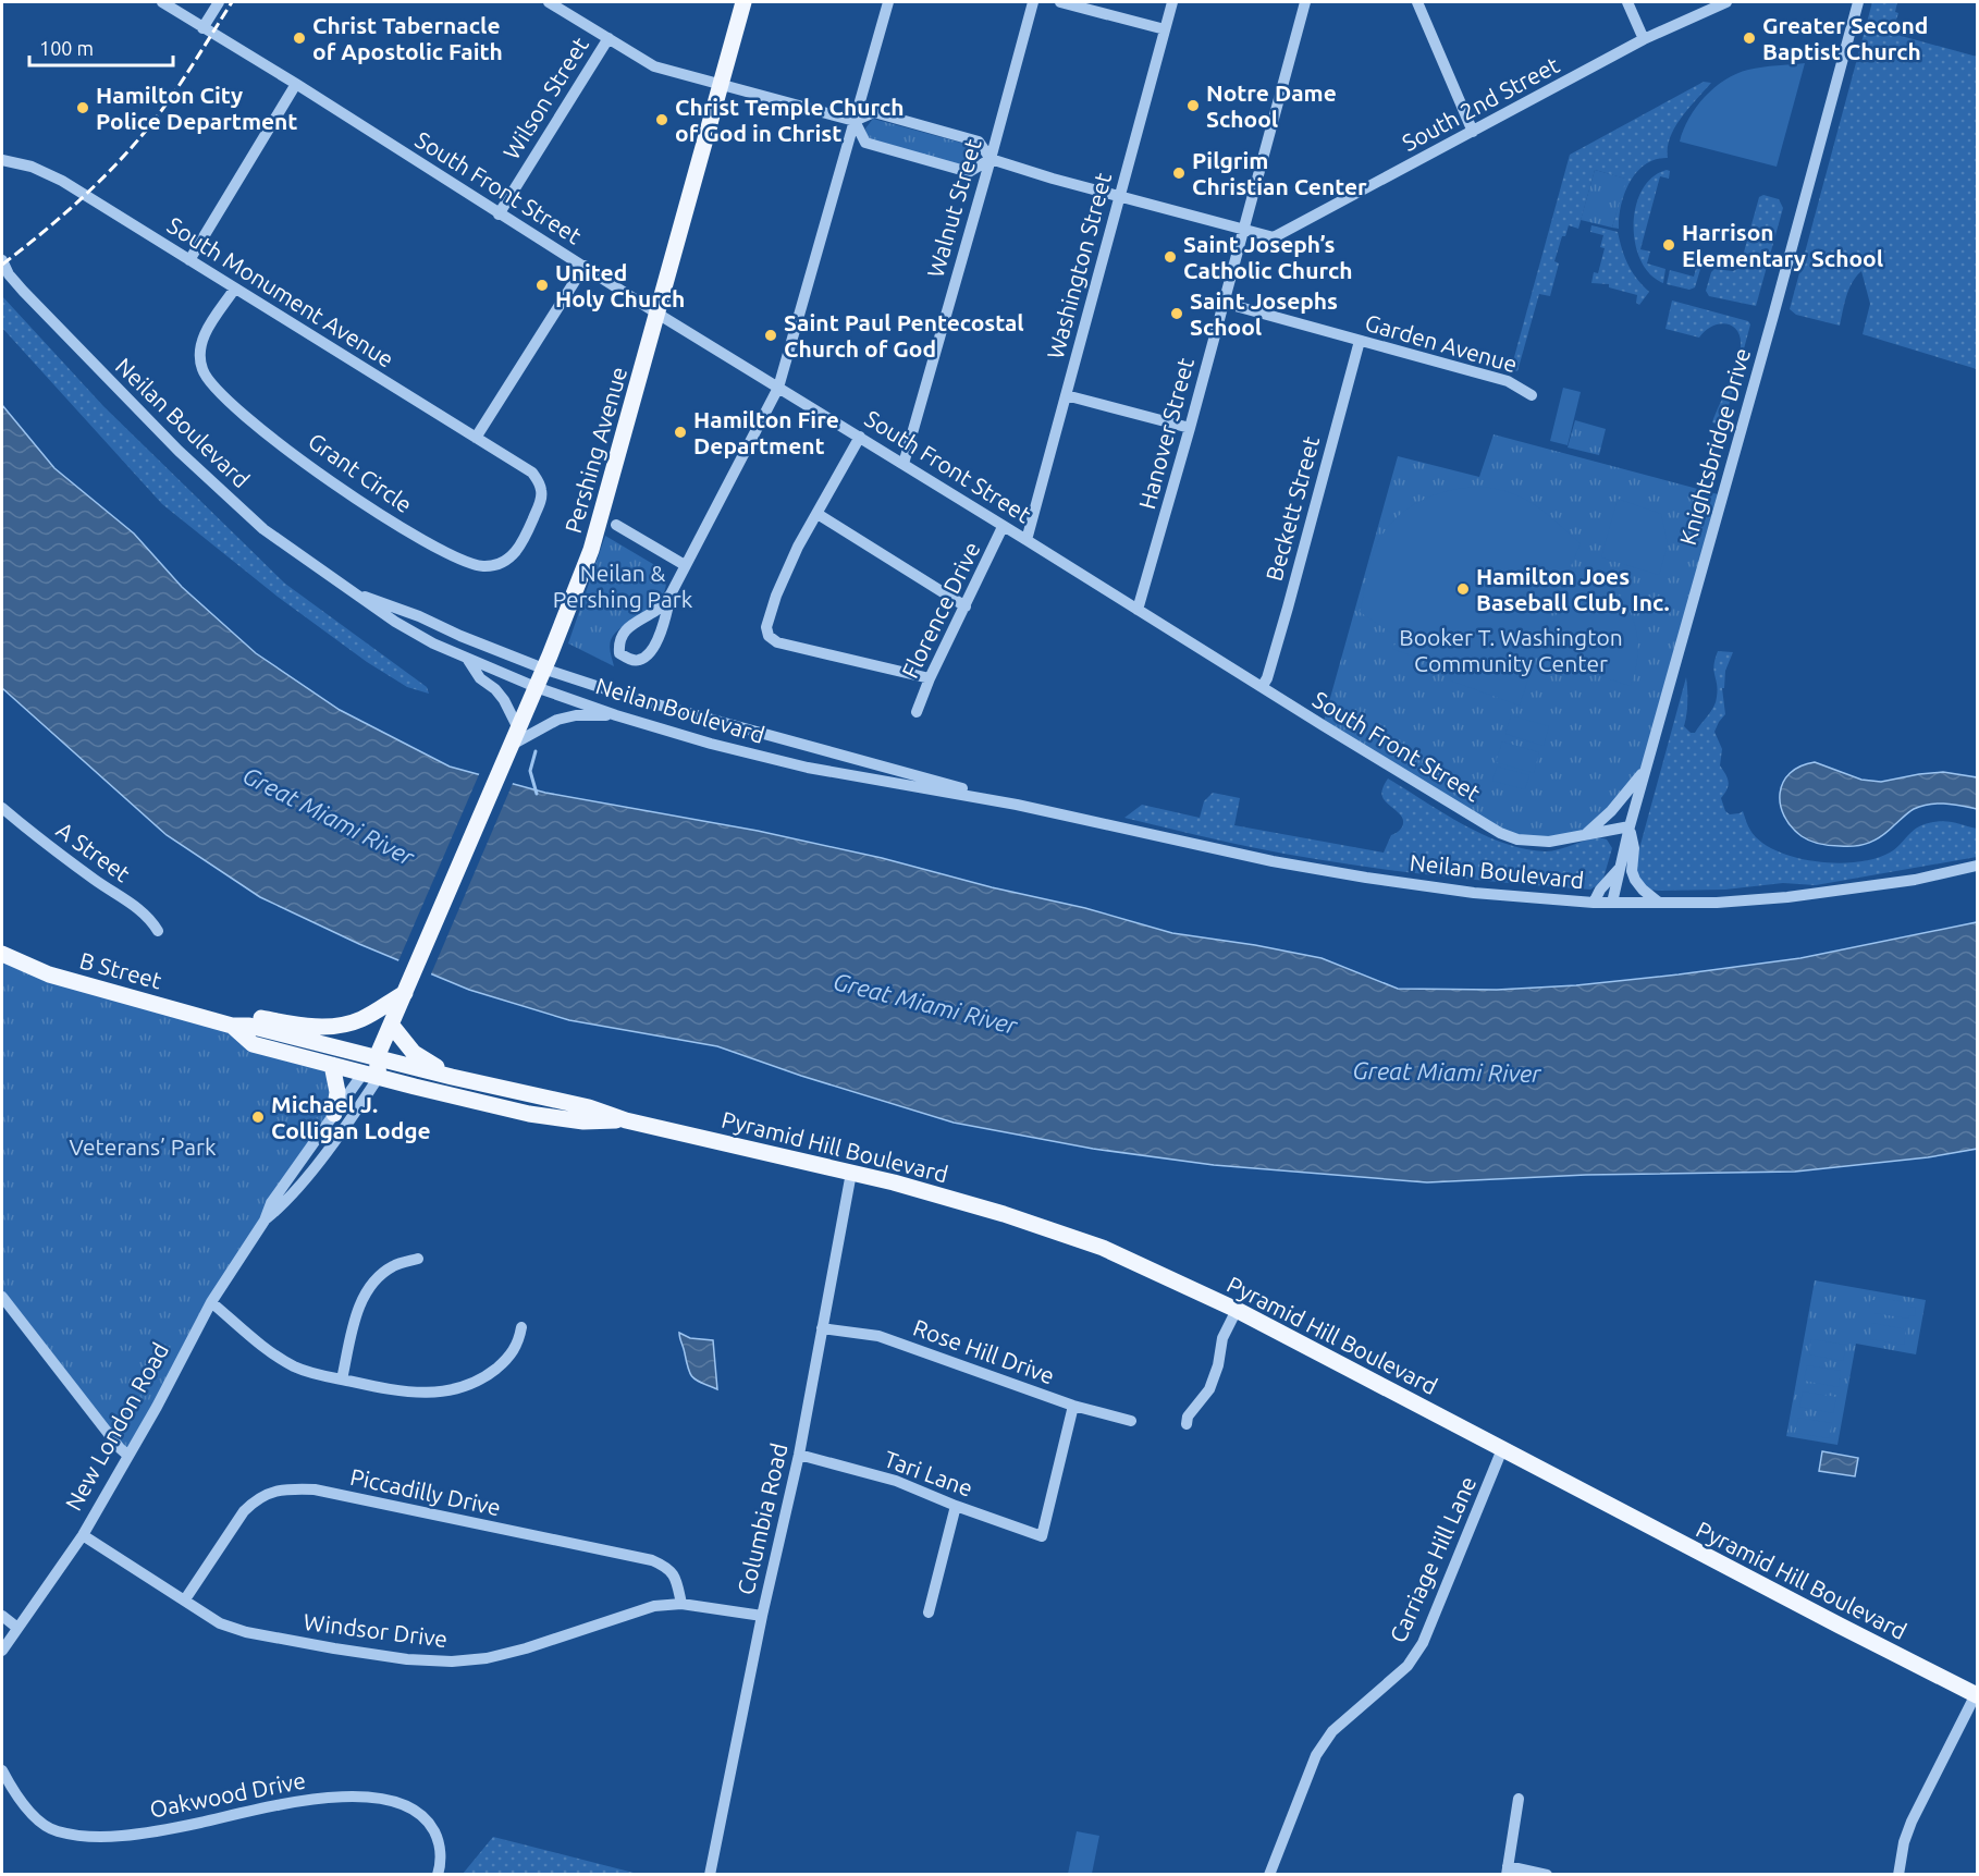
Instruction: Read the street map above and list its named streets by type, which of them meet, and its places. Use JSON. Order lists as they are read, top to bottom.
{
  "streets": {
    "main road": ["Pershing Avenue", "B Street", "Pyramid Hill Boulevard"],
    "street": [
      "Wilson Street",
      "South 2nd Street",
      "South Front Street",
      "Walnut Street",
      "Washington Street",
      "South Monument Avenue",
      "Garden Avenue",
      "Neilan Boulevard",
      "Hanover Street",
      "Knightsbridge Drive",
      "Grant Circle",
      "Beckett Street",
      "Florence Drive",
      "A Street",
      "Rose Hill Drive",
      "New London Road",
      "Tari Lane",
      "Piccadilly Drive",
      "Columbia Road",
      "Carriage Hill Lane",
      "Windsor Drive",
      "Oakwood Drive"
    ]
  },
  "crossings": [
    ["Wilson Street", "South 2nd Street"],
    ["Wilson Street", "South Front Street"],
    ["South 2nd Street", "Walnut Street"],
    ["South 2nd Street", "Washington Street"],
    ["South 2nd Street", "Hanover Street"],
    ["South 2nd Street", "Pershing Avenue"],
    ["South Front Street", "Walnut Street"],
    ["South Front Street", "Washington Street"],
    ["South Front Street", "Hanover Street"],
    ["South Front Street", "Knightsbridge Drive"],
    ["South Front Street", "Pershing Avenue"],
    ["South Front Street", "Beckett Street"],
    ["South Front Street", "Florence Drive"],
    ["South Monument Avenue", "Grant Circle"],
    ["Garden Avenue", "Hanover Street"],
    ["Garden Avenue", "Beckett Street"],
    ["Neilan Boulevard", "Knightsbridge Drive"],
    ["Neilan Boulevard", "Pershing Avenue"],
    ["Pershing Avenue", "B Street"],
    ["Pershing Avenue", "Pyramid Hill Boulevard"],
    ["B Street", "Pyramid Hill Boulevard"],
    ["B Street", "New London Road"],
    ["Pyramid Hill Boulevard", "New London Road"],
    ["Pyramid Hill Boulevard", "Columbia Road"],
    ["Pyramid Hill Boulevard", "Carriage Hill Lane"],
    ["Rose Hill Drive", "Tari Lane"],
    ["Rose Hill Drive", "Columbia Road"],
    ["New London Road", "Windsor Drive"],
    ["Tari Lane", "Columbia Road"],
    ["Piccadilly Drive", "Windsor Drive"],
    ["Columbia Road", "Windsor Drive"]
  ],
  "water": ["Great Miami River"],
  "parks": ["Neilan & Pershing Park", "Booker T. Washington Community Center", "Veterans’ Park"],
  "places": [
    "Christ Tabernacle of Apostolic Faith",
    "Greater Second Baptist Church",
    "Notre Dame School",
    "Hamilton City Police Department",
    "Christ Temple Church of God in Christ",
    "Pilgrim Christian Center",
    "Harrison Elementary School",
    "Saint Joseph’s Catholic Church",
    "United Holy Church",
    "Saint Josephs School",
    "Saint Paul Pentecostal Church of God",
    "Hamilton Fire Department",
    "Hamilton Joes Baseball Club, Inc.",
    "Michael J. Colligan Lodge"
  ],
  "scale_bar": "100 m"
}
